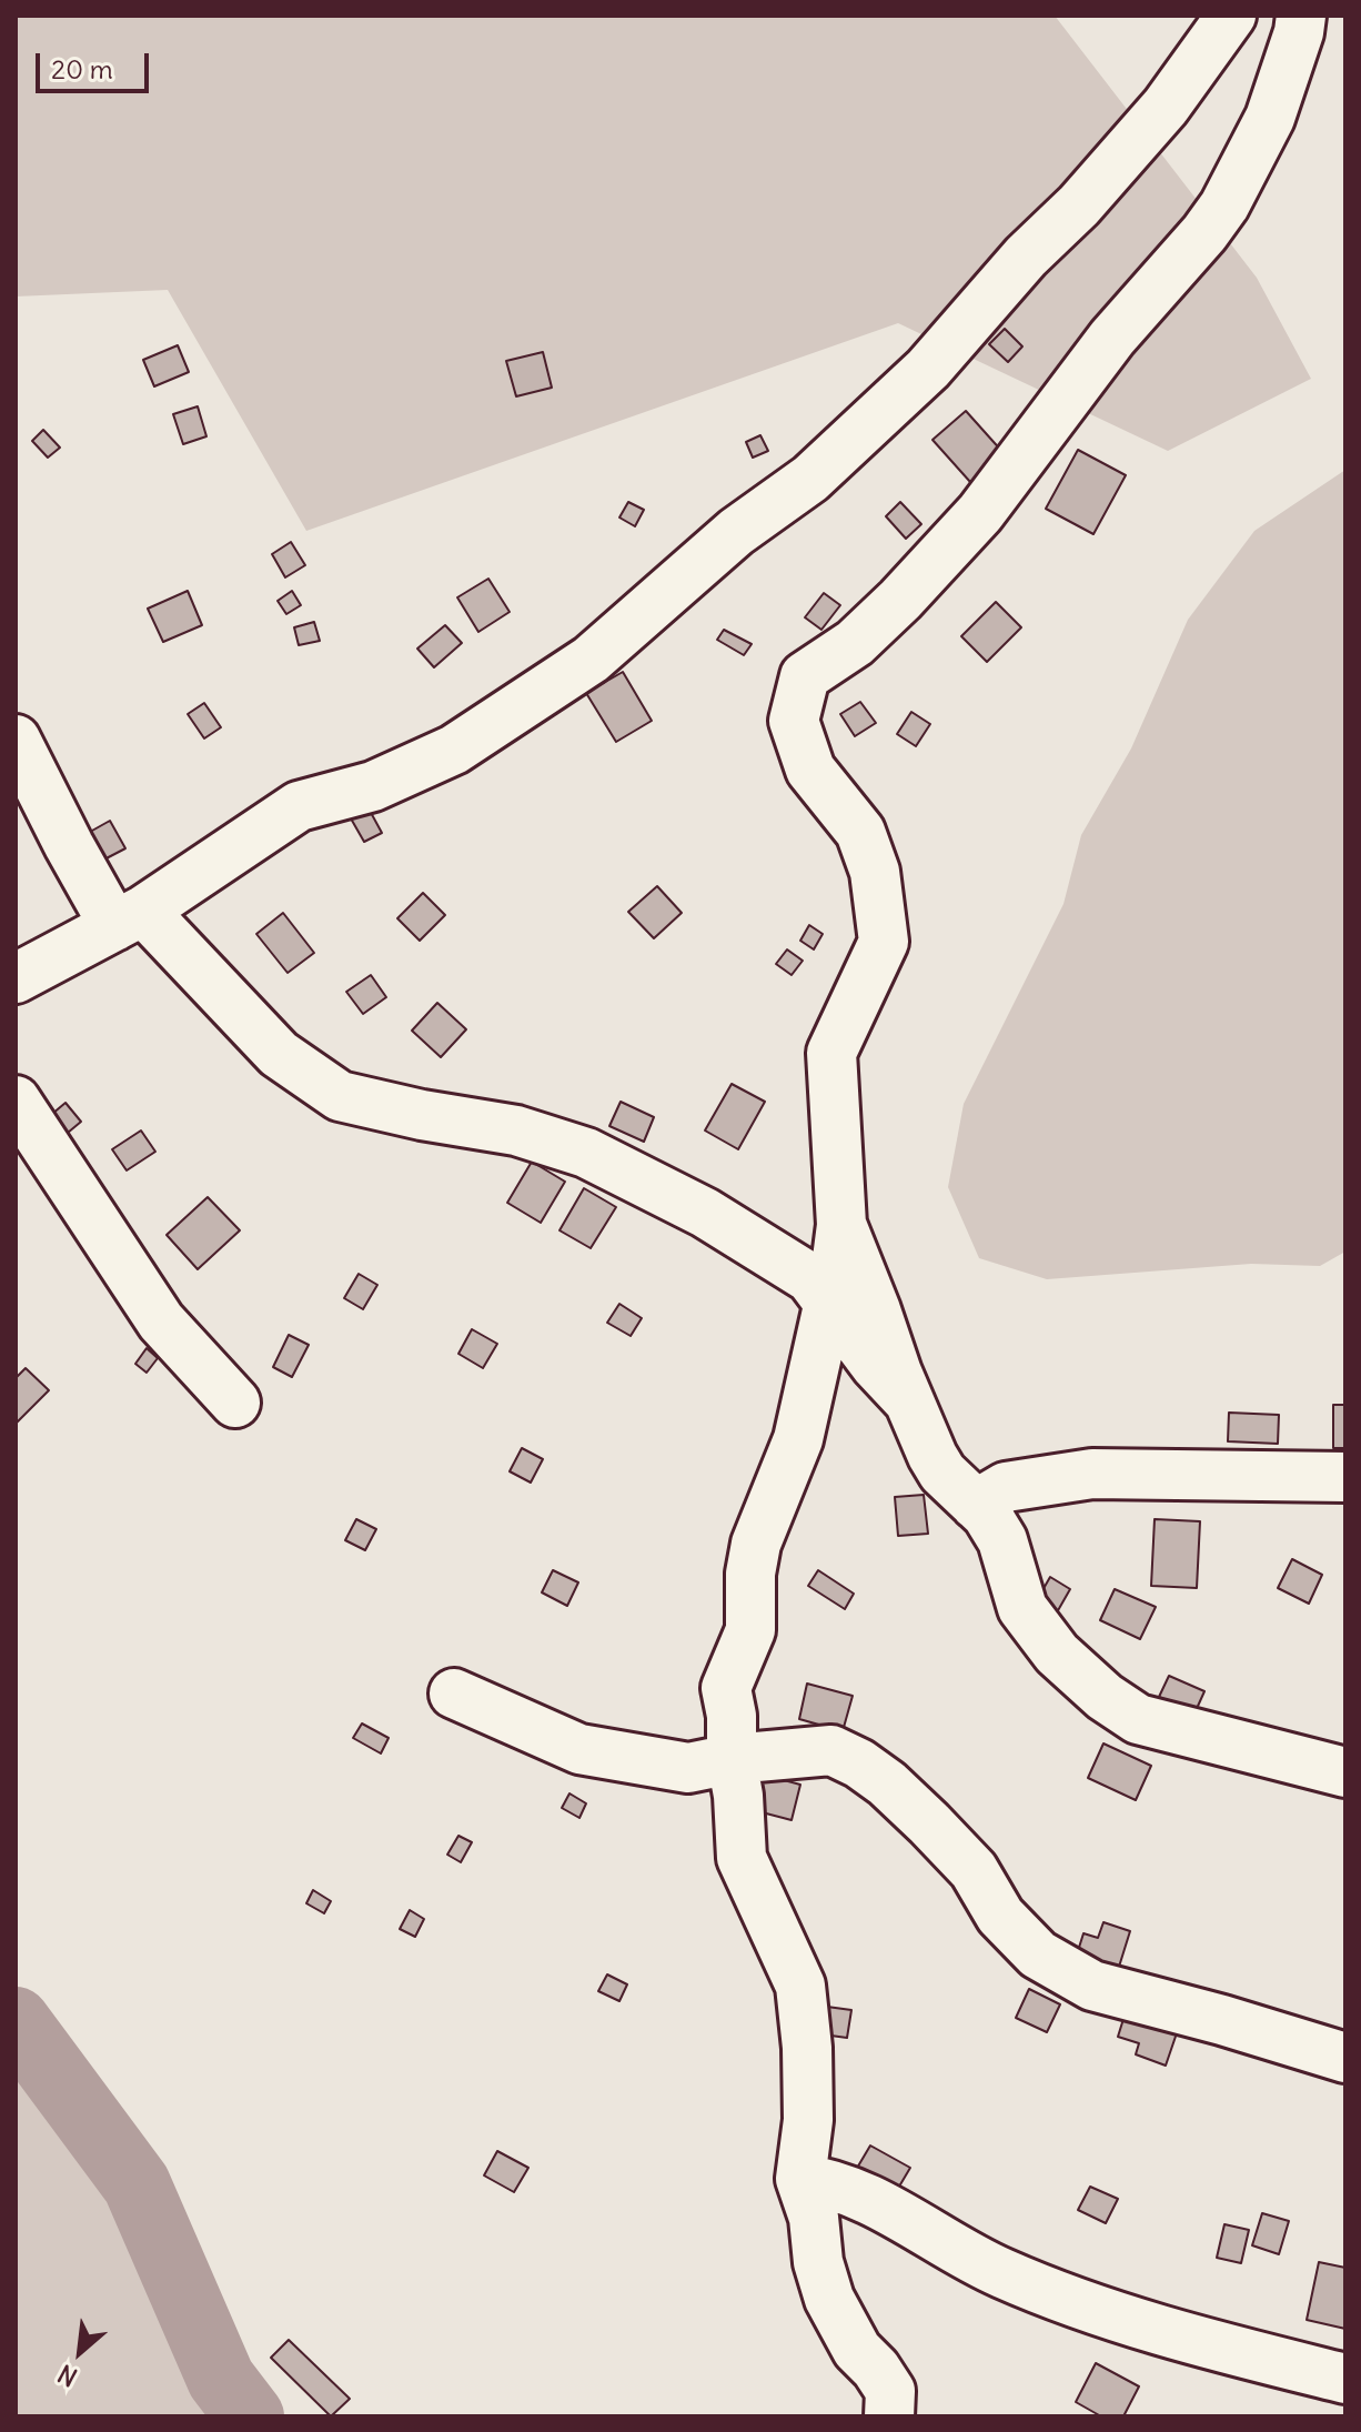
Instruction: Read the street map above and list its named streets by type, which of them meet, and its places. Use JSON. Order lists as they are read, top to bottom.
{
  "scale_bar": "20 m",
  "north": "bottom left"
}
